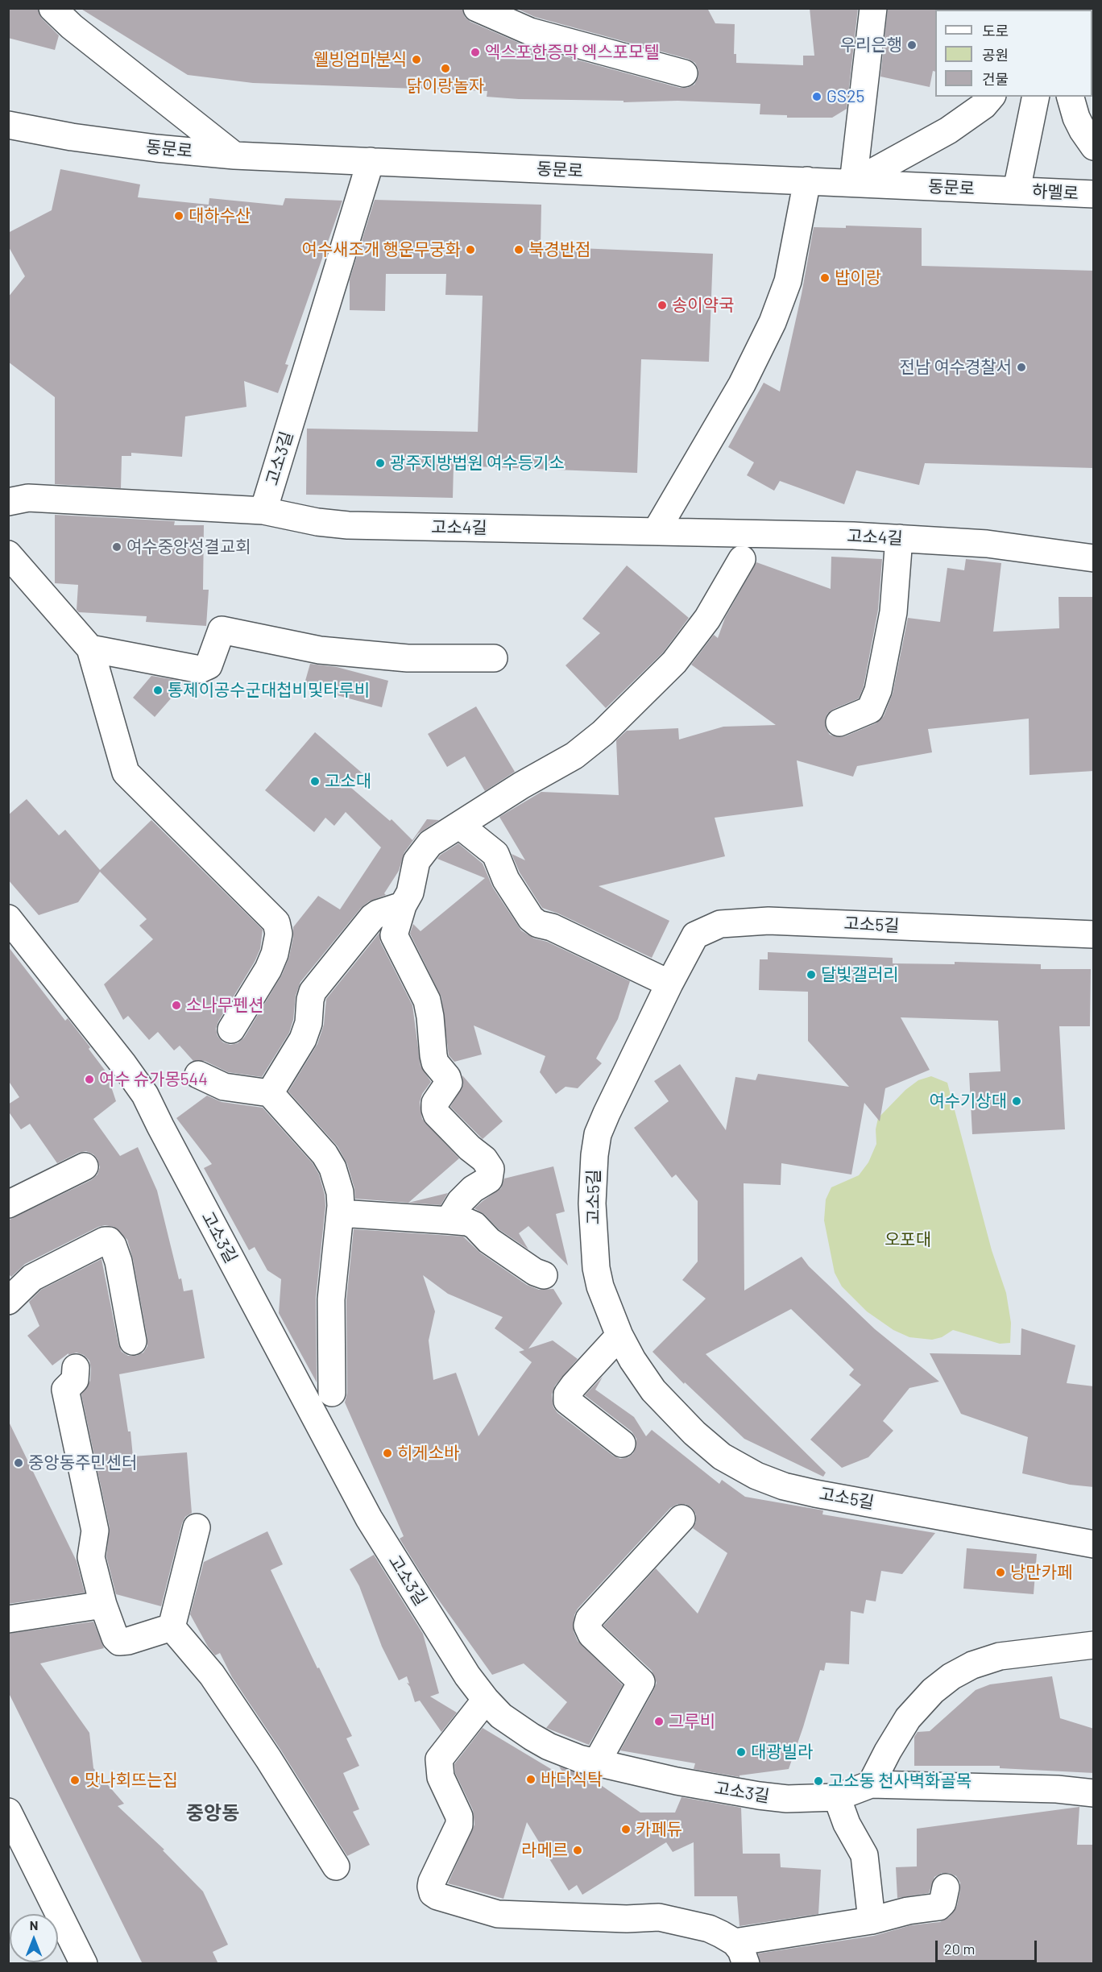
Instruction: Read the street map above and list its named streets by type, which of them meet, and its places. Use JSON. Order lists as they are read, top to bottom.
{
  "streets": {
    "street": [
      "동문로",
      "하멜로",
      "고소3길",
      "고소4길",
      "고소5길"
    ]
  },
  "crossings": [
    ["동문로", "하멜로"],
    ["동문로", "고소3길"],
    ["고소3길", "고소4길"]
  ],
  "districts": ["중앙동"],
  "parks": ["오포대"],
  "places": [
    "우리은행",
    "엑스포한증막 엑스포모텔",
    "웰빙엄마분식",
    "닭이랑놀자",
    "GS25",
    "대하수산",
    "여수새조개 행운무궁화",
    "북경반점",
    "밥이랑",
    "송이약국",
    "전남 여수경찰서",
    "광주지방법원 여수등기소",
    "여수중앙성결교회",
    "통제이공수군대첩비및타루비",
    "고소대",
    "달빛갤러리",
    "소나무펜션",
    "여수 슈가몽544",
    "여수기상대",
    "히게소바",
    "중앙동주민센터",
    "낭만카페",
    "그루비",
    "대광빌라",
    "바다식탁",
    "맛나회뜨는집",
    "고소동 천사벽화골목",
    "카페듀",
    "라메르"
  ],
  "legend": ["도로", "공원", "건물"],
  "scale_bar": "20 m",
  "north": "top"
}
